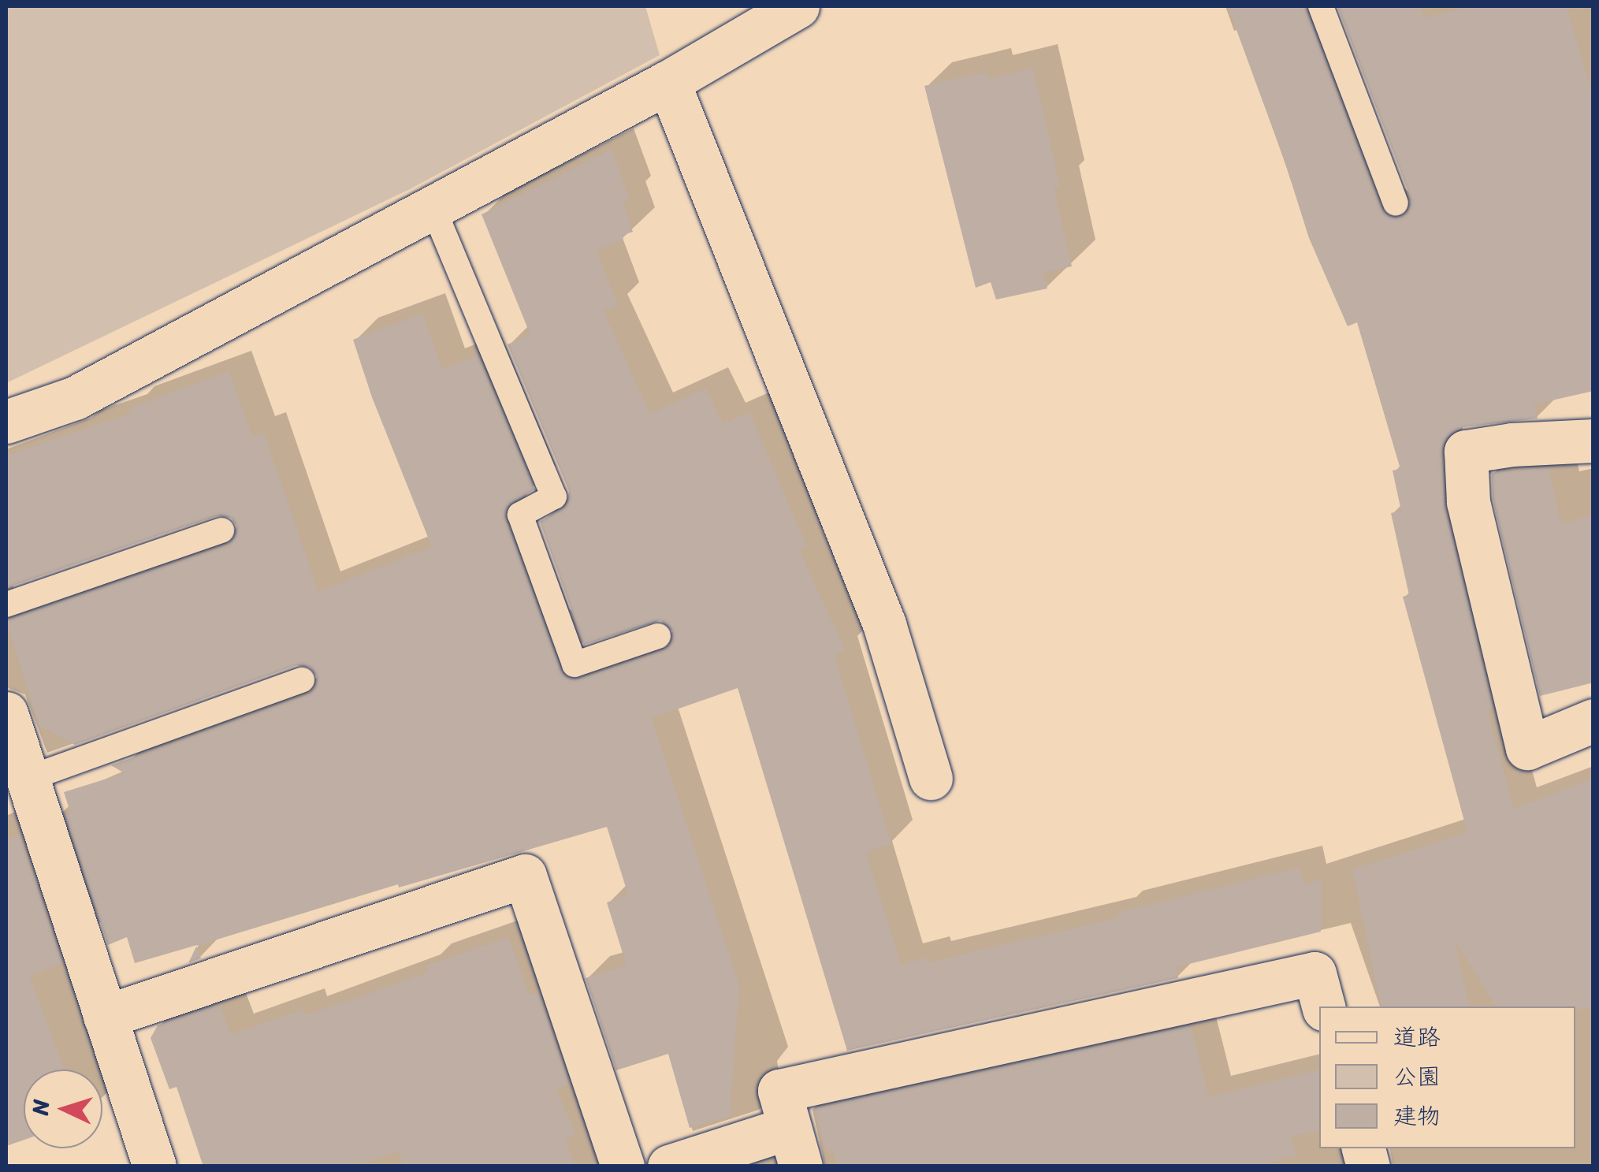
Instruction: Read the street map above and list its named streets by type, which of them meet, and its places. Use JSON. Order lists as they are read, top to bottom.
{
  "legend": ["道路", "公園", "建物"],
  "north": "left"
}
